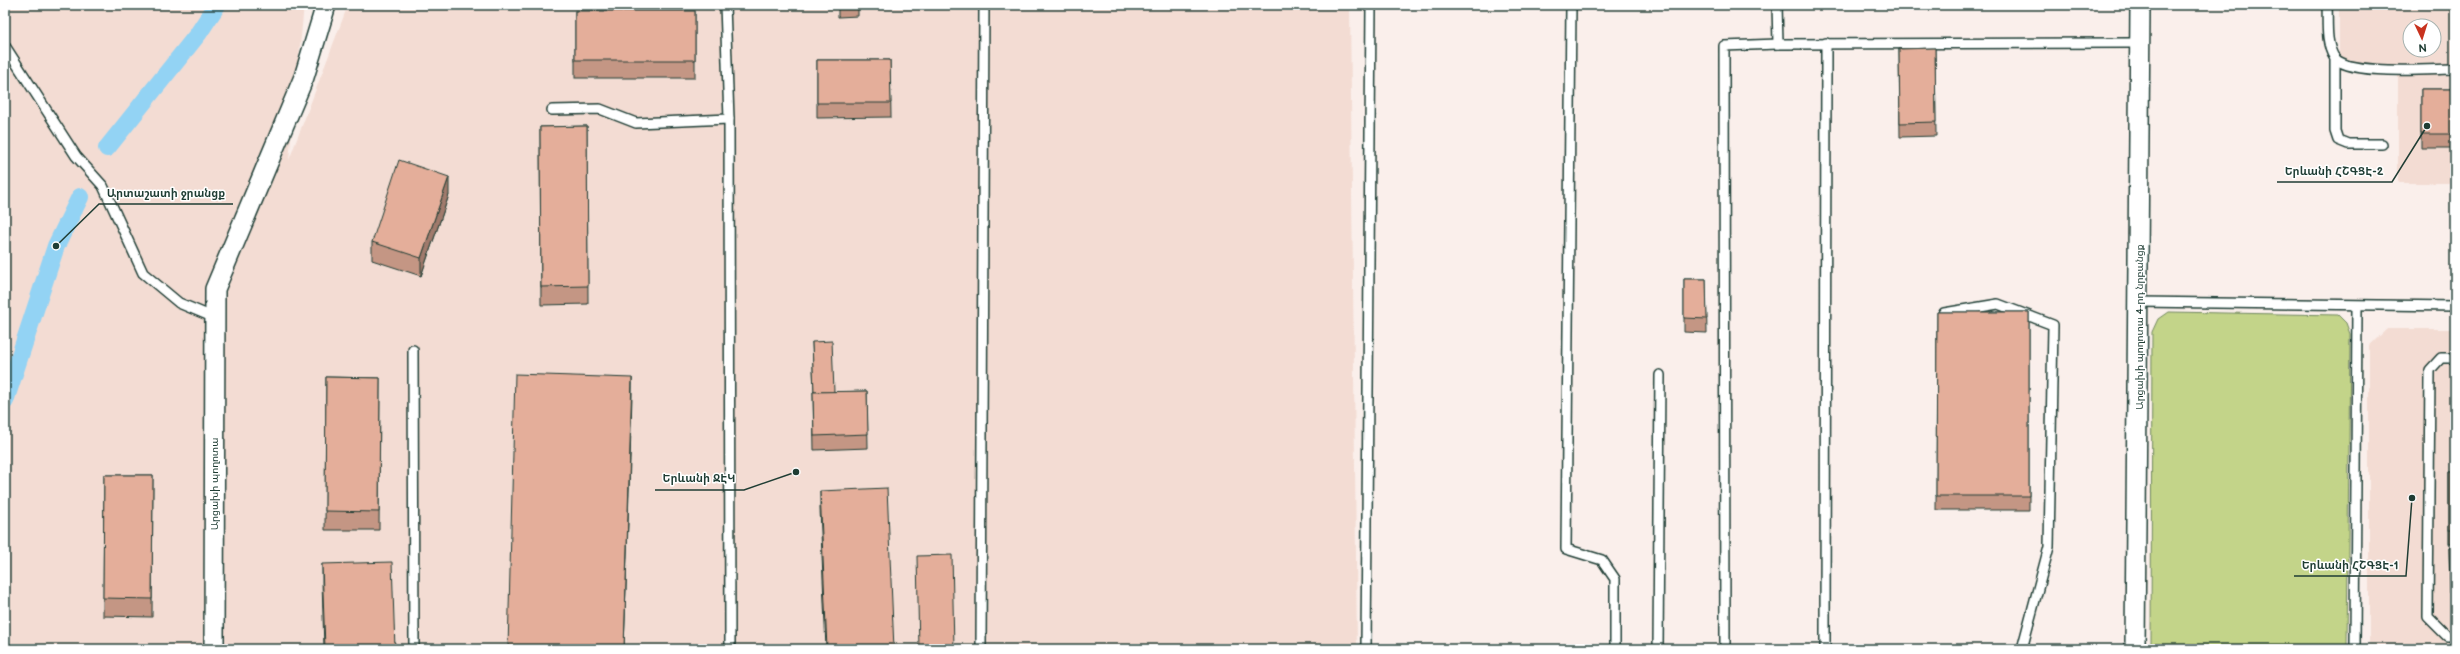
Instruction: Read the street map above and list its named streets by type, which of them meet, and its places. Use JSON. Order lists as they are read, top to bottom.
{
  "streets": {
    "street": ["Արցախի պողոտա 4-րդ նրբանցք", "Արցախի պողոտա"]
  },
  "places": [
    "Երևանի ՀՇԳՑԷ-2",
    "Արտաշատի ջրանցք",
    "Երևանի ՋԷԿ",
    "Երևանի ՀՇԳՑԷ-1"
  ],
  "north": "bottom"
}
